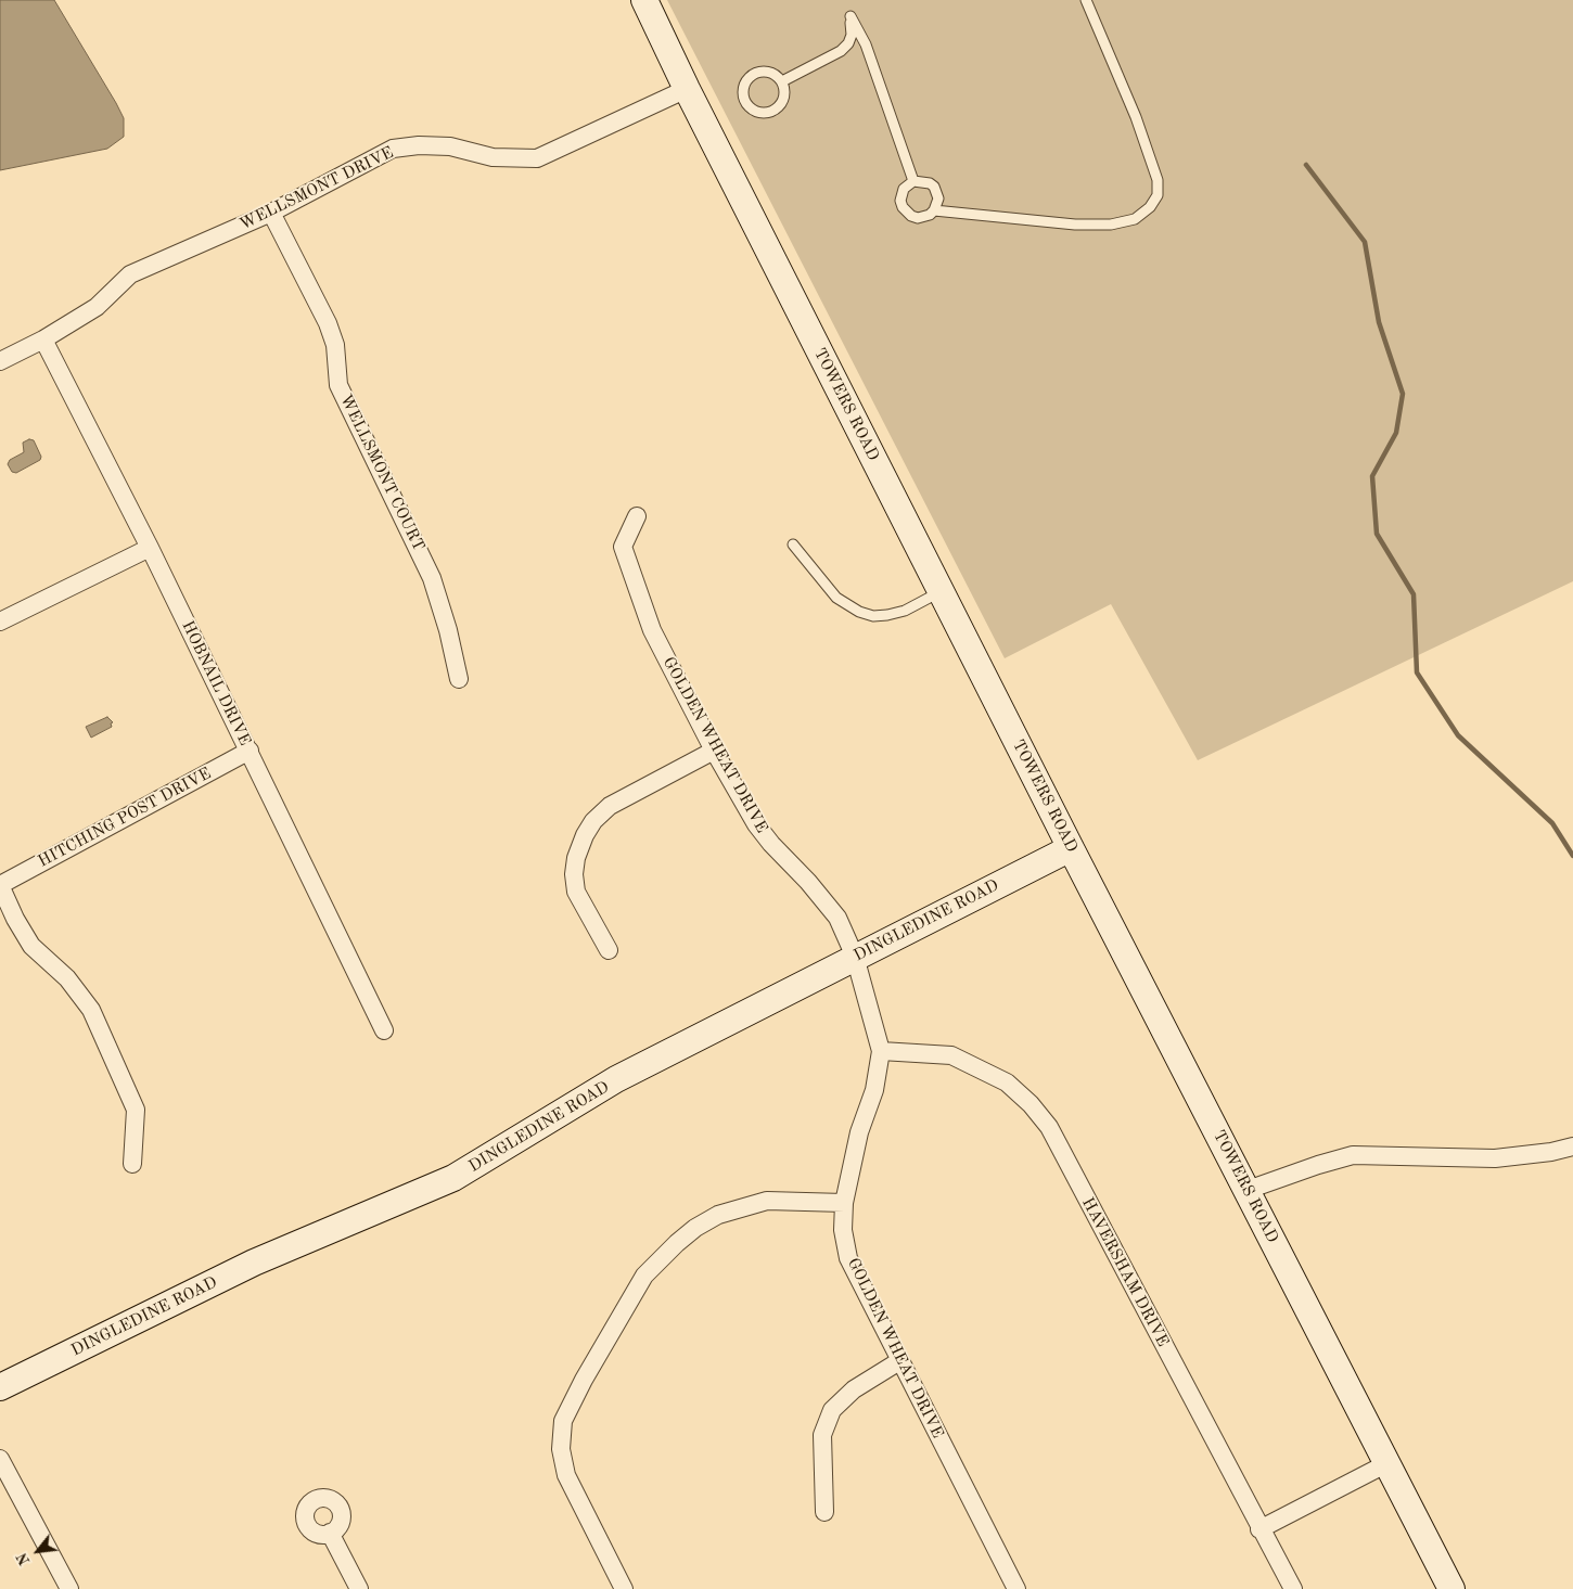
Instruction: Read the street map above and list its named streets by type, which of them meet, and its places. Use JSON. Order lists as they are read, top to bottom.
{
  "streets": {
    "main road": ["TOWERS ROAD", "DINGLEDINE ROAD"],
    "street": [
      "WELLSMONT DRIVE",
      "WELLSMONT COURT",
      "HOBNAIL DRIVE",
      "GOLDEN WHEAT DRIVE",
      "HITCHING POST DRIVE",
      "HAVERSHAM DRIVE"
    ]
  },
  "crossings": [
    ["WELLSMONT DRIVE", "TOWERS ROAD"],
    ["WELLSMONT DRIVE", "WELLSMONT COURT"],
    ["WELLSMONT DRIVE", "HOBNAIL DRIVE"],
    ["TOWERS ROAD", "DINGLEDINE ROAD"],
    ["HOBNAIL DRIVE", "HITCHING POST DRIVE"],
    ["GOLDEN WHEAT DRIVE", "DINGLEDINE ROAD"],
    ["GOLDEN WHEAT DRIVE", "HAVERSHAM DRIVE"]
  ],
  "north": "bottom left"
}
